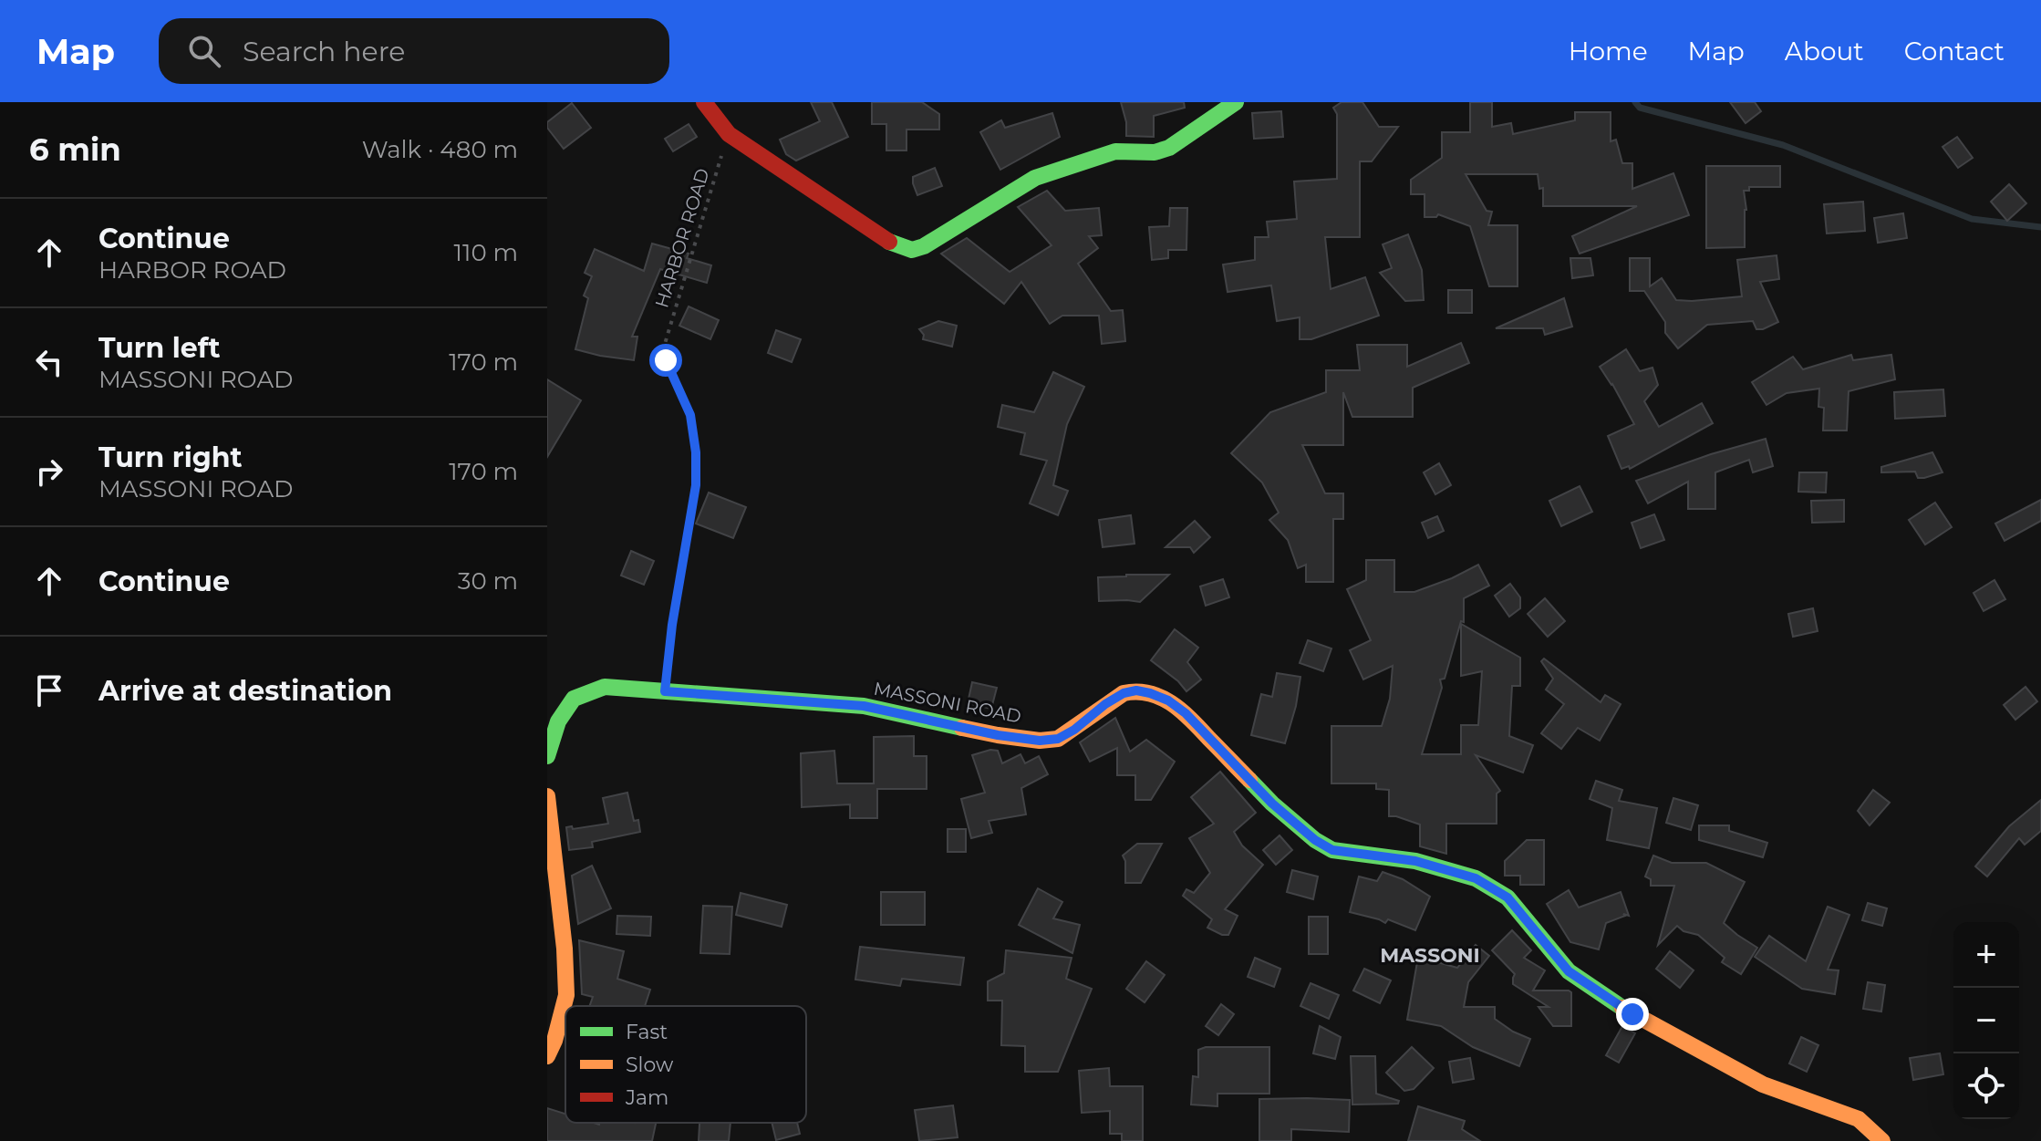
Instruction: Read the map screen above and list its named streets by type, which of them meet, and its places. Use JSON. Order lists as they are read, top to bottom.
{
  "streets": {
    "street": ["MASSONI ROAD"],
    "path": ["HARBOR ROAD"]
  },
  "crossings": [
    ["HARBOR ROAD", "MASSONI ROAD"]
  ],
  "districts": ["MASSONI"],
  "legend": ["Fast", "Slow", "Jam"],
  "page": {
    "header": "Map",
    "search": "Search here",
    "nav": [
      "Home",
      "Map",
      "About",
      "Contact"
    ],
    "heading": ["6 min", "Walk · 480 m"],
    "list": [
      ["Continue", "HARBOR ROAD", "110 m"],
      ["Turn left", "MASSONI ROAD", "170 m"],
      ["Turn right", "MASSONI ROAD", "170 m"],
      ["Continue", "30 m"],
      "Arrive at destination"
    ],
    "map_buttons": ["+", "−"]
  }
}
